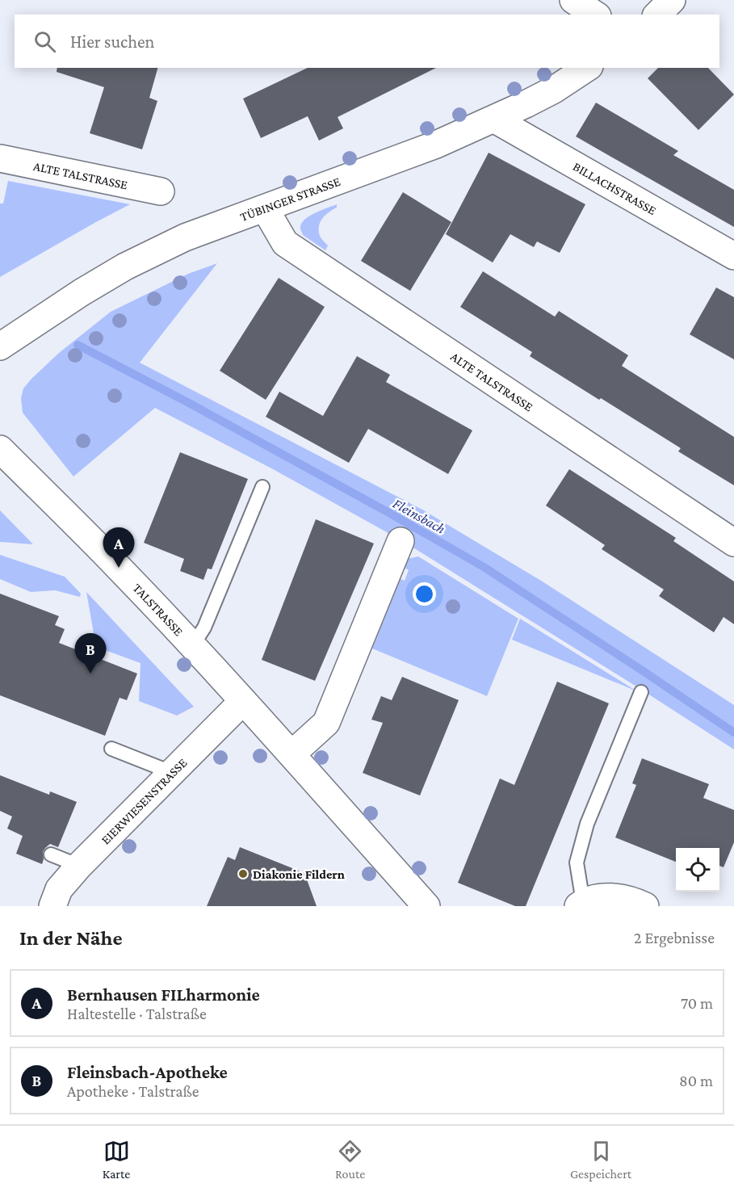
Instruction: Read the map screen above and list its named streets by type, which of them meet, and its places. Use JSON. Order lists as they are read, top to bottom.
{
  "streets": {
    "street": [
      "ALTE TALSTRASSE",
      "BILLACHSTRASSE",
      "TÜBINGER STRASSE",
      "TALSTRASSE",
      "EIERWIESENSTRASSE"
    ]
  },
  "crossings": [
    ["ALTE TALSTRASSE", "TÜBINGER STRASSE"],
    ["BILLACHSTRASSE", "TÜBINGER STRASSE"],
    ["TALSTRASSE", "EIERWIESENSTRASSE"]
  ],
  "water": ["Fleinsbach"],
  "places": ["Diakonie Fildern"],
  "page": {
    "search": "Hier suchen",
    "pins": ["A", "B"],
    "heading": ["In der Nähe", "2 Ergebnisse"],
    "list": [
      {
        "mark": "A",
        "name": "Bernhausen FILharmonie",
        "note": "Haltestelle · Talstraße",
        "value": "70 m"
      },
      {
        "mark": "B",
        "name": "Fleinsbach-Apotheke",
        "note": "Apotheke · Talstraße",
        "value": "80 m"
      }
    ],
    "nav": ["Karte", "Route", "Gespeichert"]
  }
}
